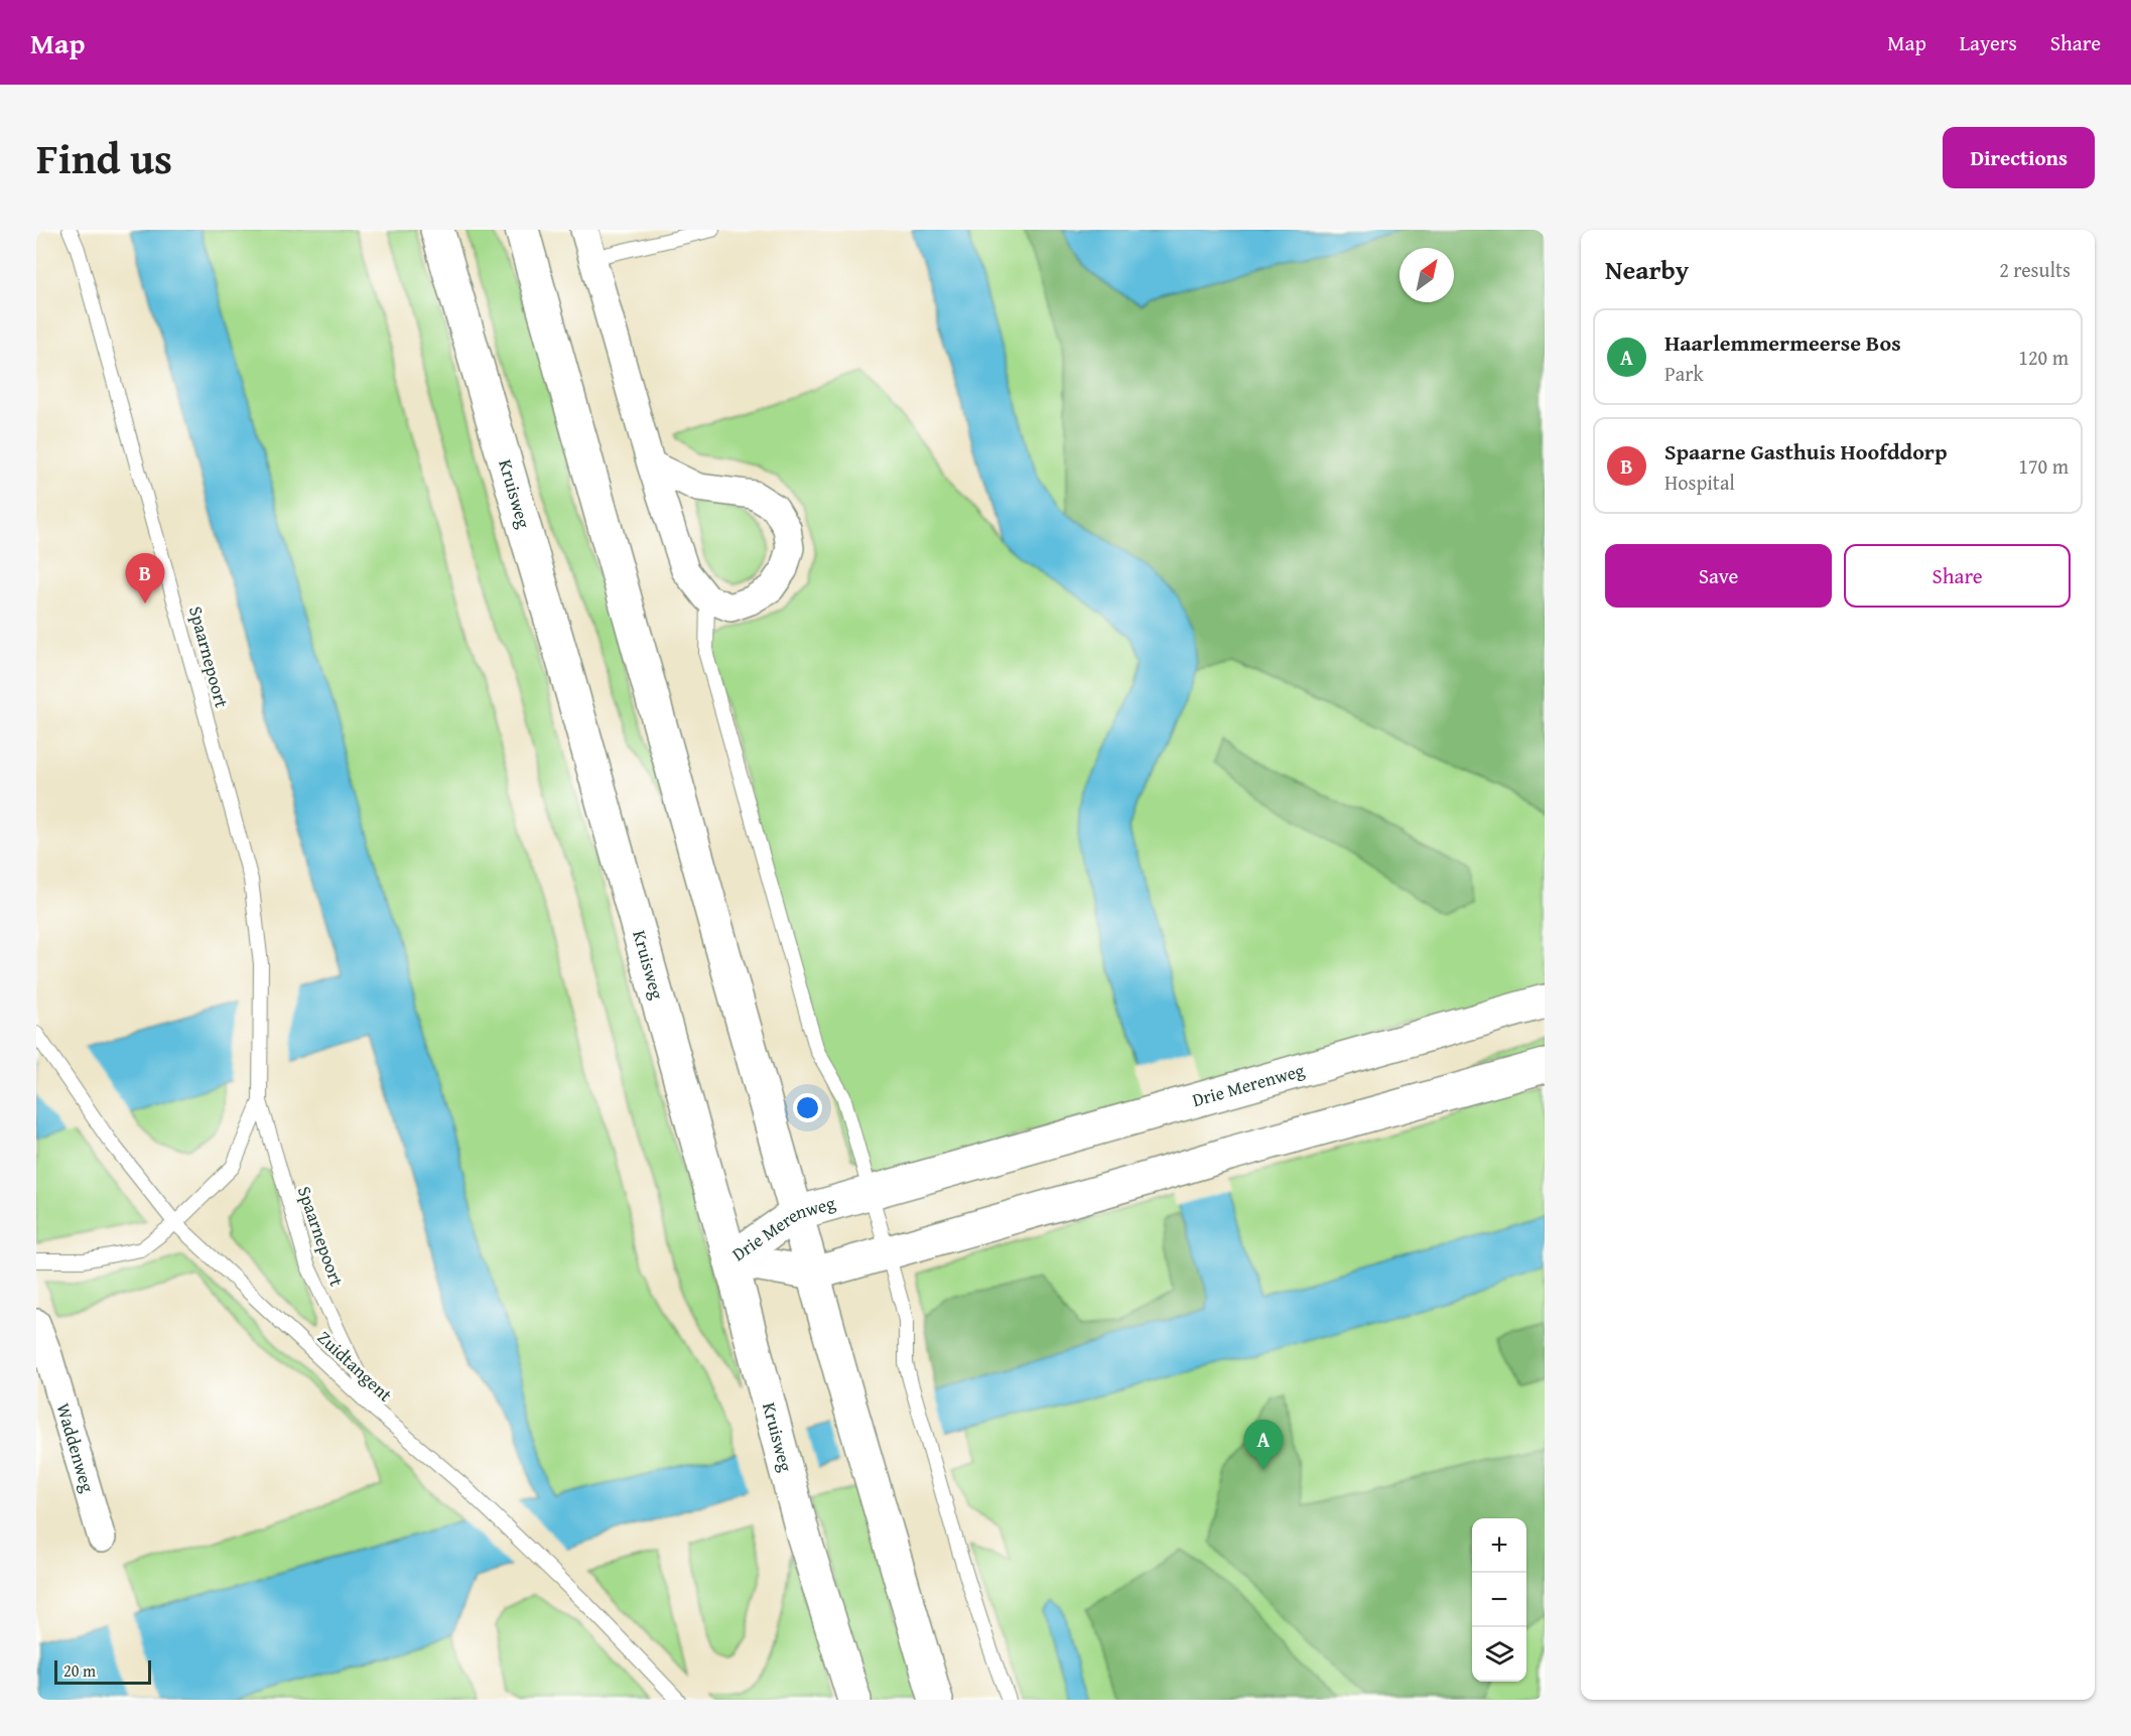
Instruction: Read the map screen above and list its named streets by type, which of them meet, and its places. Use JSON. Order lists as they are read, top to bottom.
{
  "streets": {
    "main road": ["Kruisweg", "Drie Merenweg"],
    "street": ["Waddenweg"],
    "lane": ["Spaarnepoort", "Zuidtangent"]
  },
  "crossings": [
    ["Kruisweg", "Drie Merenweg"],
    ["Spaarnepoort", "Zuidtangent"]
  ],
  "scale_bar": "20 m",
  "north": "top right",
  "page": {
    "header": "Map",
    "nav": ["Map", "Layers", "Share"],
    "title": "Find us",
    "buttons": [
      "Directions",
      ["Save", "Share"]
    ],
    "heading": ["Nearby", "2 results"],
    "list": [
      {
        "mark": "A",
        "name": "Haarlemmermeerse Bos",
        "note": "Park",
        "value": "120 m"
      },
      {
        "mark": "B",
        "name": "Spaarne Gasthuis Hoofddorp",
        "note": "Hospital",
        "value": "170 m"
      }
    ],
    "pins": ["B", "A"],
    "map_buttons": ["+", "−"],
    "scale": "20 m"
  }
}
